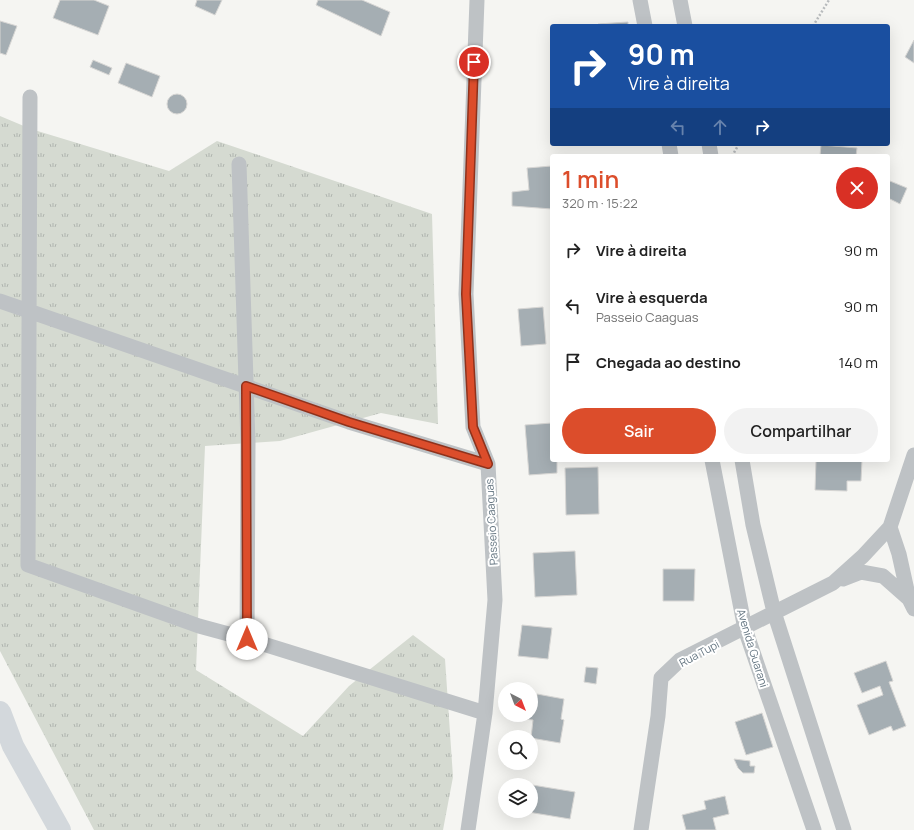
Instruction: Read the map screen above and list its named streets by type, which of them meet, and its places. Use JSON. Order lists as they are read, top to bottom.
{
  "streets": {
    "street": ["Passeio Caaguas", "Avenida Guarani", "Rua Tupi"]
  },
  "crossings": [
    ["Avenida Guarani", "Rua Tupi"]
  ],
  "north": "bottom right",
  "page": {
    "turn": ["90 m", "Vire à direita"],
    "heading": ["1 min", "320 m · 15:22"],
    "list": [
      {
        "name": "Vire à direita",
        "value": "90 m"
      },
      {
        "name": "Vire à esquerda",
        "note": "Passeio Caaguas",
        "value": "90 m"
      },
      {
        "name": "Chegada ao destino",
        "value": "140 m"
      }
    ],
    "buttons": ["Sair", "Compartilhar"]
  }
}
